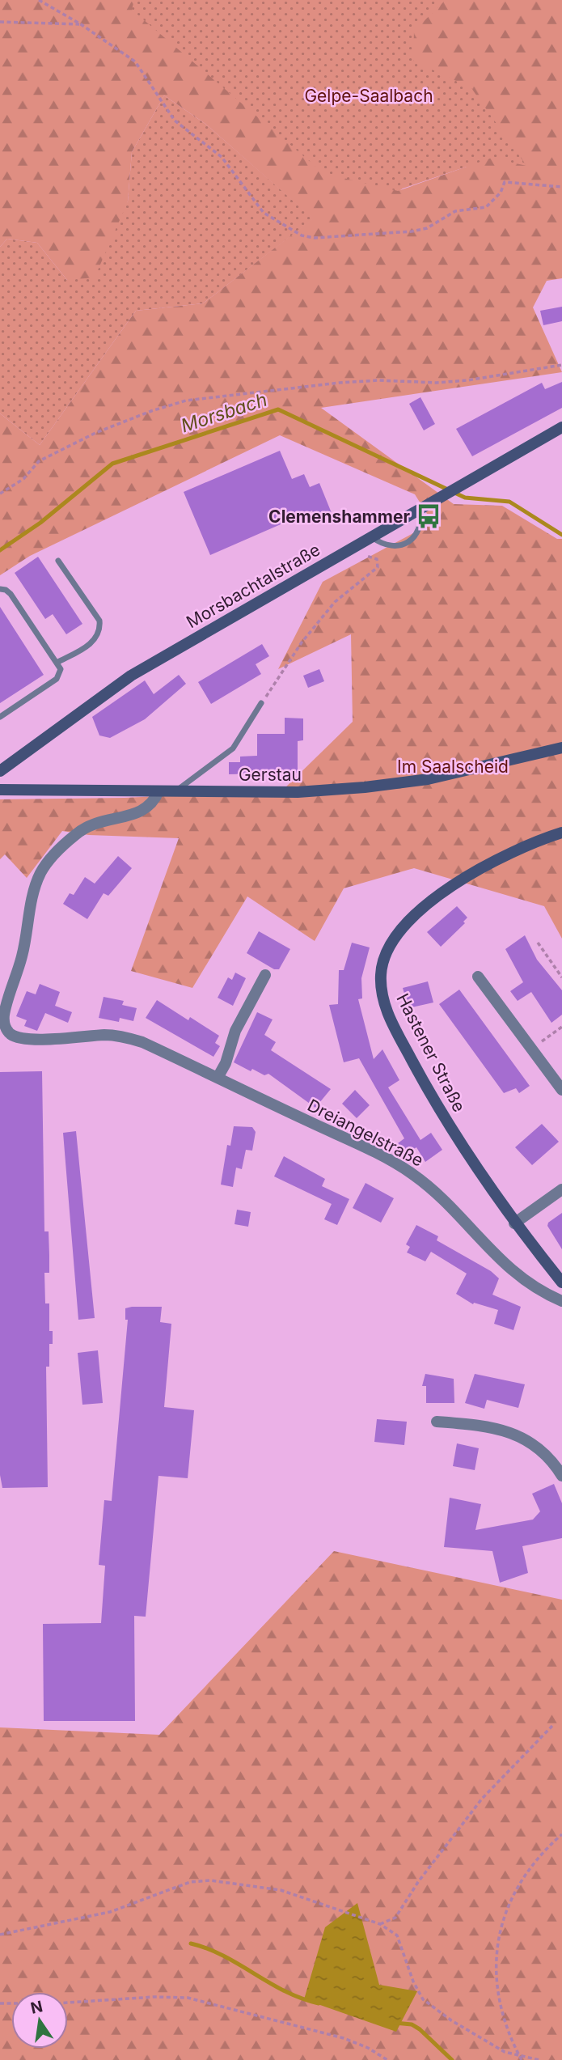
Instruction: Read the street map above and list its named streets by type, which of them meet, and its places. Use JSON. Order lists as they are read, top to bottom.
{
  "streets": {
    "main road": ["Morsbachtalstraße", "Gerstau", "Hastener Straße"],
    "street": ["Dreiangelstraße"]
  },
  "crossings": [
    ["Gerstau", "Dreiangelstraße"]
  ],
  "water": ["Morsbach"],
  "parks": ["Gelpe-Saalbach", "Im Saalscheid"],
  "places": {
    "bus stop": ["Clemenshammer"]
  },
  "north": "top"
}
